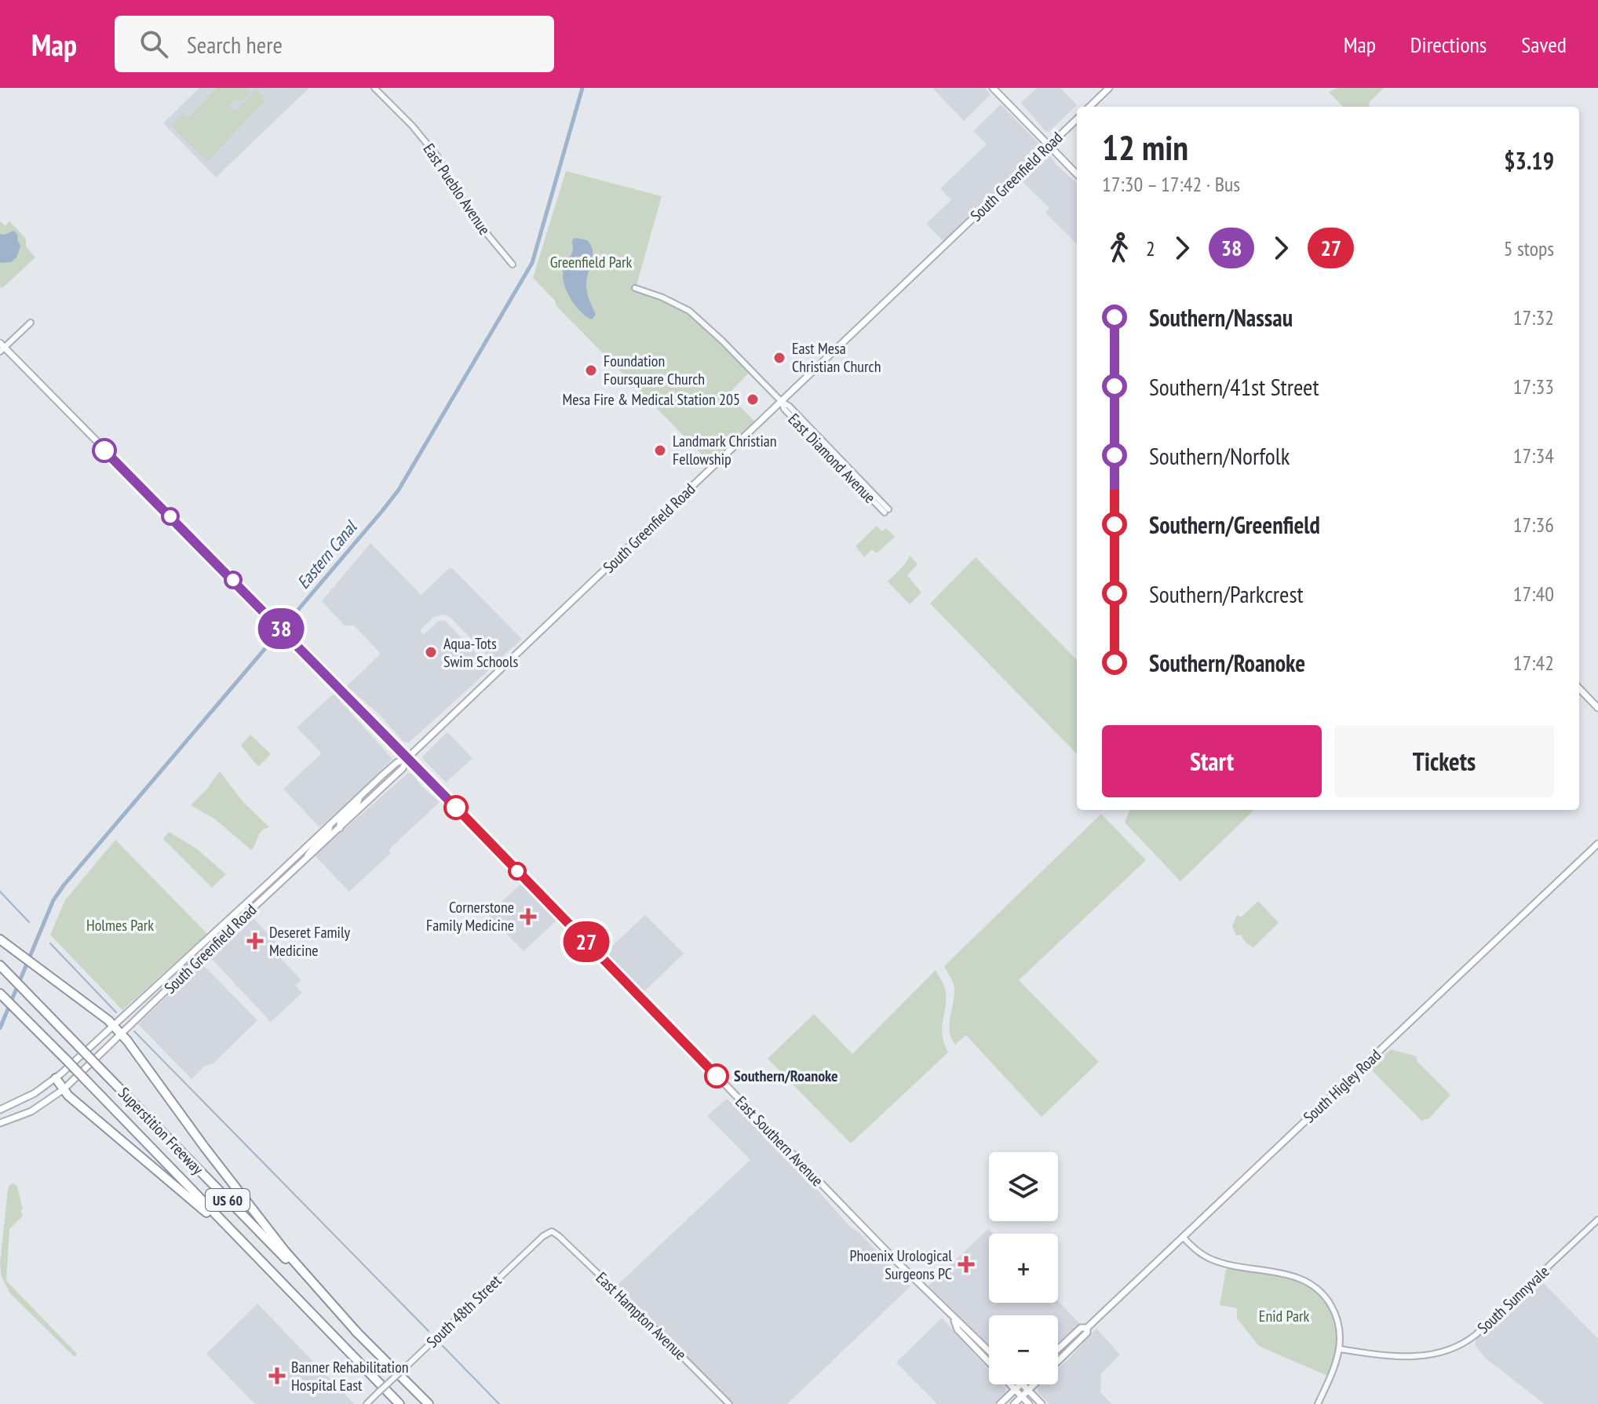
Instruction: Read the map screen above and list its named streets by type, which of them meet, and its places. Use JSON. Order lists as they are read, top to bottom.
{
  "streets": {
    "highway": ["Superstition Freeway", "US 60"],
    "main road": ["South Greenfield Road", "South Higley Road", "East Southern Avenue"],
    "street": [
      "East Pueblo Avenue",
      "East Diamond Avenue",
      "South Sunnyvale",
      "South 48th Street",
      "East Hampton Avenue"
    ]
  },
  "crossings": [
    ["South Greenfield Road", "East Diamond Avenue"],
    ["South Greenfield Road", "East Southern Avenue"],
    ["South Higley Road", "East Southern Avenue"],
    ["South 48th Street", "East Hampton Avenue"]
  ],
  "water": ["Eastern Canal"],
  "parks": ["Greenfield Park", "Holmes Park", "Enid Park"],
  "places": {
    "other": [
      "East Mesa Christian Church",
      "Foundation Foursquare Church",
      "Mesa Fire & Medical Station 205",
      "Landmark Christian Fellowship",
      "Aqua-Tots Swim Schools",
      "Southern/Roanoke"
    ],
    "health": [
      "Cornerstone Family Medicine",
      "Deseret Family Medicine",
      "Phoenix Urological Surgeons PC",
      "Banner Rehabilitation Hospital East"
    ]
  },
  "lines": ["bus line 38", "bus line 27"],
  "page": {
    "header": "Map",
    "search": "Search here",
    "nav": ["Map", "Directions", "Saved"],
    "on_map": ["38", "27"],
    "heading": ["12 min", "17:30 – 17:42 · Bus", "$3.19"],
    "legs": [
      "2",
      "38",
      "27",
      "5 stops"
    ],
    "list": [
      {
        "name": "Southern/Nassau",
        "value": "17:32"
      },
      {
        "name": "Southern/41st Street",
        "value": "17:33"
      },
      {
        "name": "Southern/Norfolk",
        "value": "17:34"
      },
      {
        "name": "Southern/Greenfield",
        "value": "17:36"
      },
      {
        "name": "Southern/Parkcrest",
        "value": "17:40"
      },
      {
        "name": "Southern/Roanoke",
        "value": "17:42"
      }
    ],
    "buttons": ["Start", "Tickets"],
    "map_buttons": ["+", "−"]
  }
}
